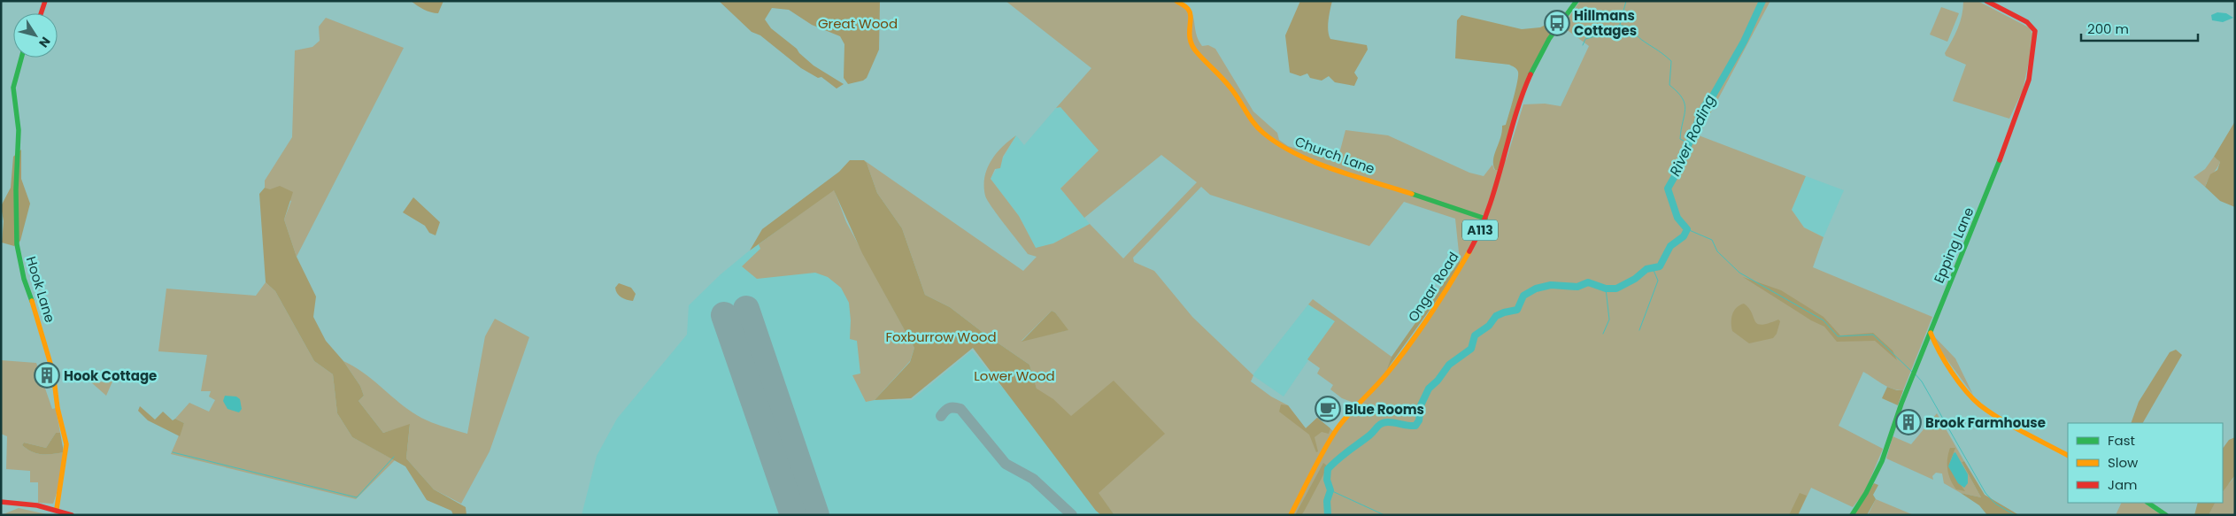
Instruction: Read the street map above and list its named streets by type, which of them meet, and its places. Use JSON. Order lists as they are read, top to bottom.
{
  "streets": {
    "street": [
      "Church Lane",
      "A113",
      "Epping Lane",
      "Ongar Road",
      "Hook Lane"
    ]
  },
  "crossings": [
    ["Church Lane", "Ongar Road"]
  ],
  "water": ["River Roding"],
  "parks": ["Great Wood", "Foxburrow Wood", "Lower Wood"],
  "places": {
    "bus stop": ["Hillmans Cottages"],
    "building": ["Hook Cottage", "Brook Farmhouse"],
    "cafe": ["Blue Rooms"]
  },
  "legend": ["Fast", "Slow", "Jam"],
  "scale_bar": "200 m",
  "north": "bottom right"
}
